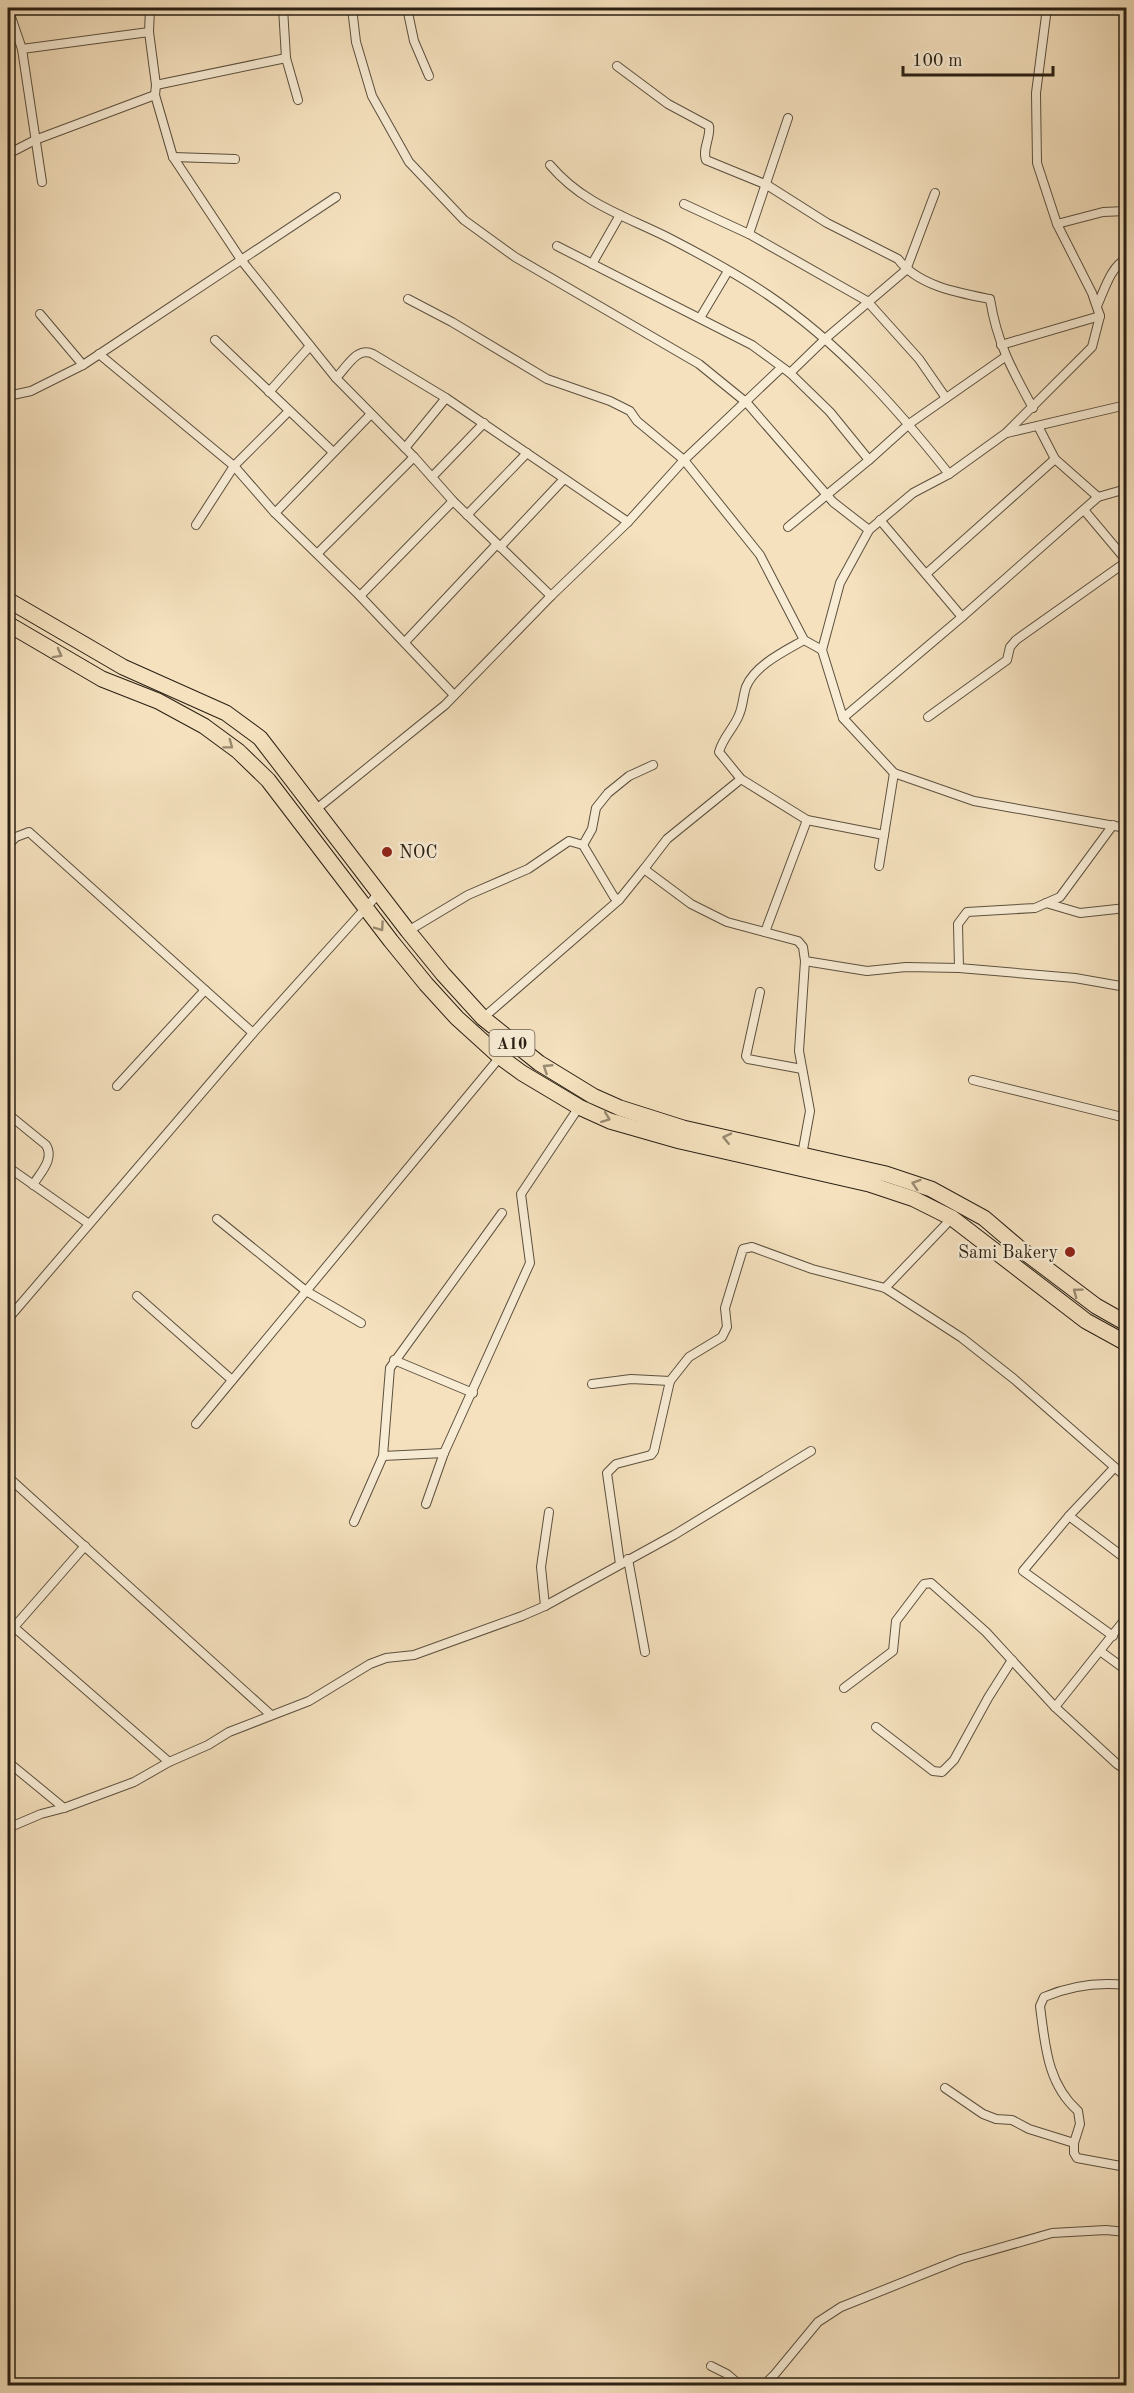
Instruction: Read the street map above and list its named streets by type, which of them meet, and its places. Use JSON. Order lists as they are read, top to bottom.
{
  "streets": {
    "highway": ["A10"]
  },
  "places": ["NOC", "Sami Bakery"],
  "scale_bar": "100 m"
}
